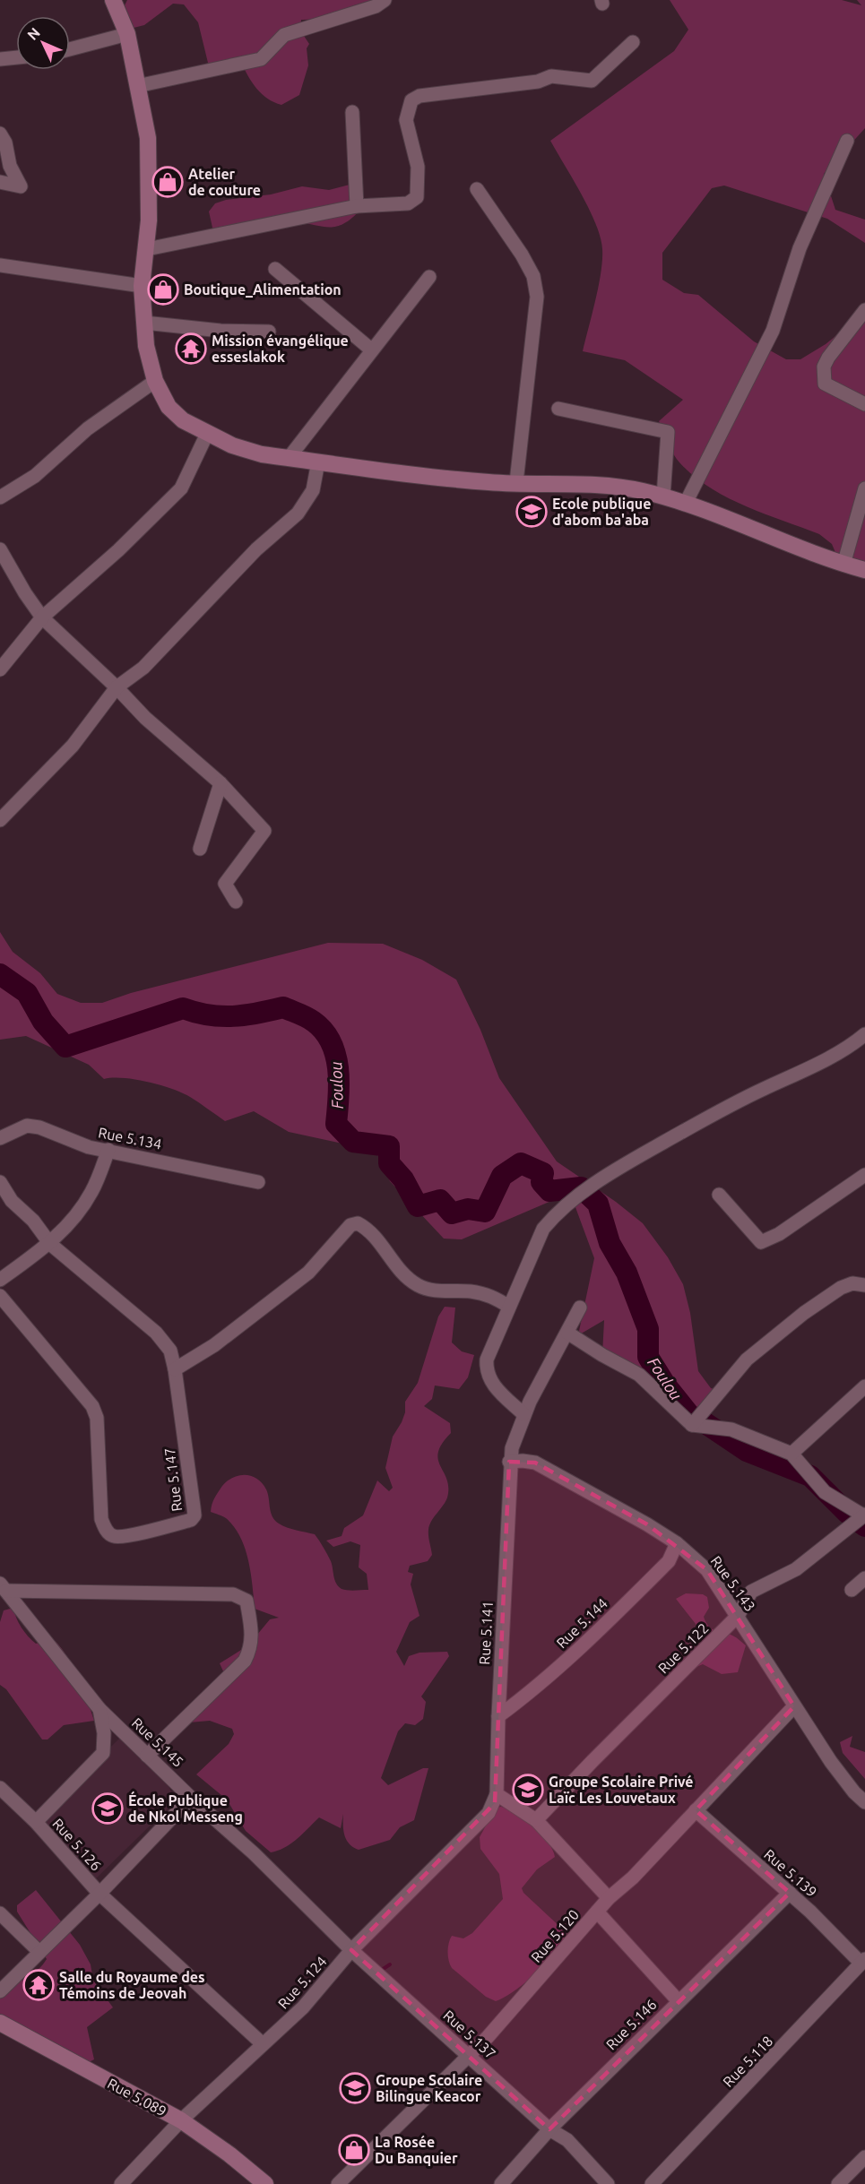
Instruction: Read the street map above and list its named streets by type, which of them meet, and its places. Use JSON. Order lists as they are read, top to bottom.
{
  "streets": {
    "street": [
      "Rue 5.134",
      "Rue 5.147",
      "Rue 5.143",
      "Rue 5.144",
      "Rue 5.141",
      "Rue 5.122",
      "Rue 5.145",
      "Rue 5.126",
      "Rue 5.139",
      "Rue 5.120",
      "Rue 5.124",
      "Rue 5.146",
      "Rue 5.137",
      "Rue 5.118",
      "Rue 5.089"
    ]
  },
  "crossings": [
    ["Rue 5.143", "Rue 5.144"],
    ["Rue 5.143", "Rue 5.141"],
    ["Rue 5.143", "Rue 5.122"],
    ["Rue 5.143", "Rue 5.120"],
    ["Rue 5.144", "Rue 5.141"],
    ["Rue 5.141", "Rue 5.124"],
    ["Rue 5.145", "Rue 5.137"],
    ["Rue 5.139", "Rue 5.120"],
    ["Rue 5.139", "Rue 5.146"],
    ["Rue 5.139", "Rue 5.118"],
    ["Rue 5.120", "Rue 5.137"],
    ["Rue 5.124", "Rue 5.137"],
    ["Rue 5.124", "Rue 5.089"],
    ["Rue 5.146", "Rue 5.137"]
  ],
  "water": ["Foulou"],
  "places": {
    "shop": ["Atelier de couture", "Boutique_Alimentation", "La Rosée Du Banquier"],
    "temple": ["Mission évangélique esseslakok", "Salle du Royaume des Témoins de Jeovah"],
    "school or university": [
      "Ecole publique d'abom ba'aba",
      "Groupe Scolaire Privé Laïc Les Louvetaux",
      "École Publique de Nkol Messeng",
      "Groupe Scolaire Bilingue Keacor"
    ]
  },
  "north": "top left"
}
